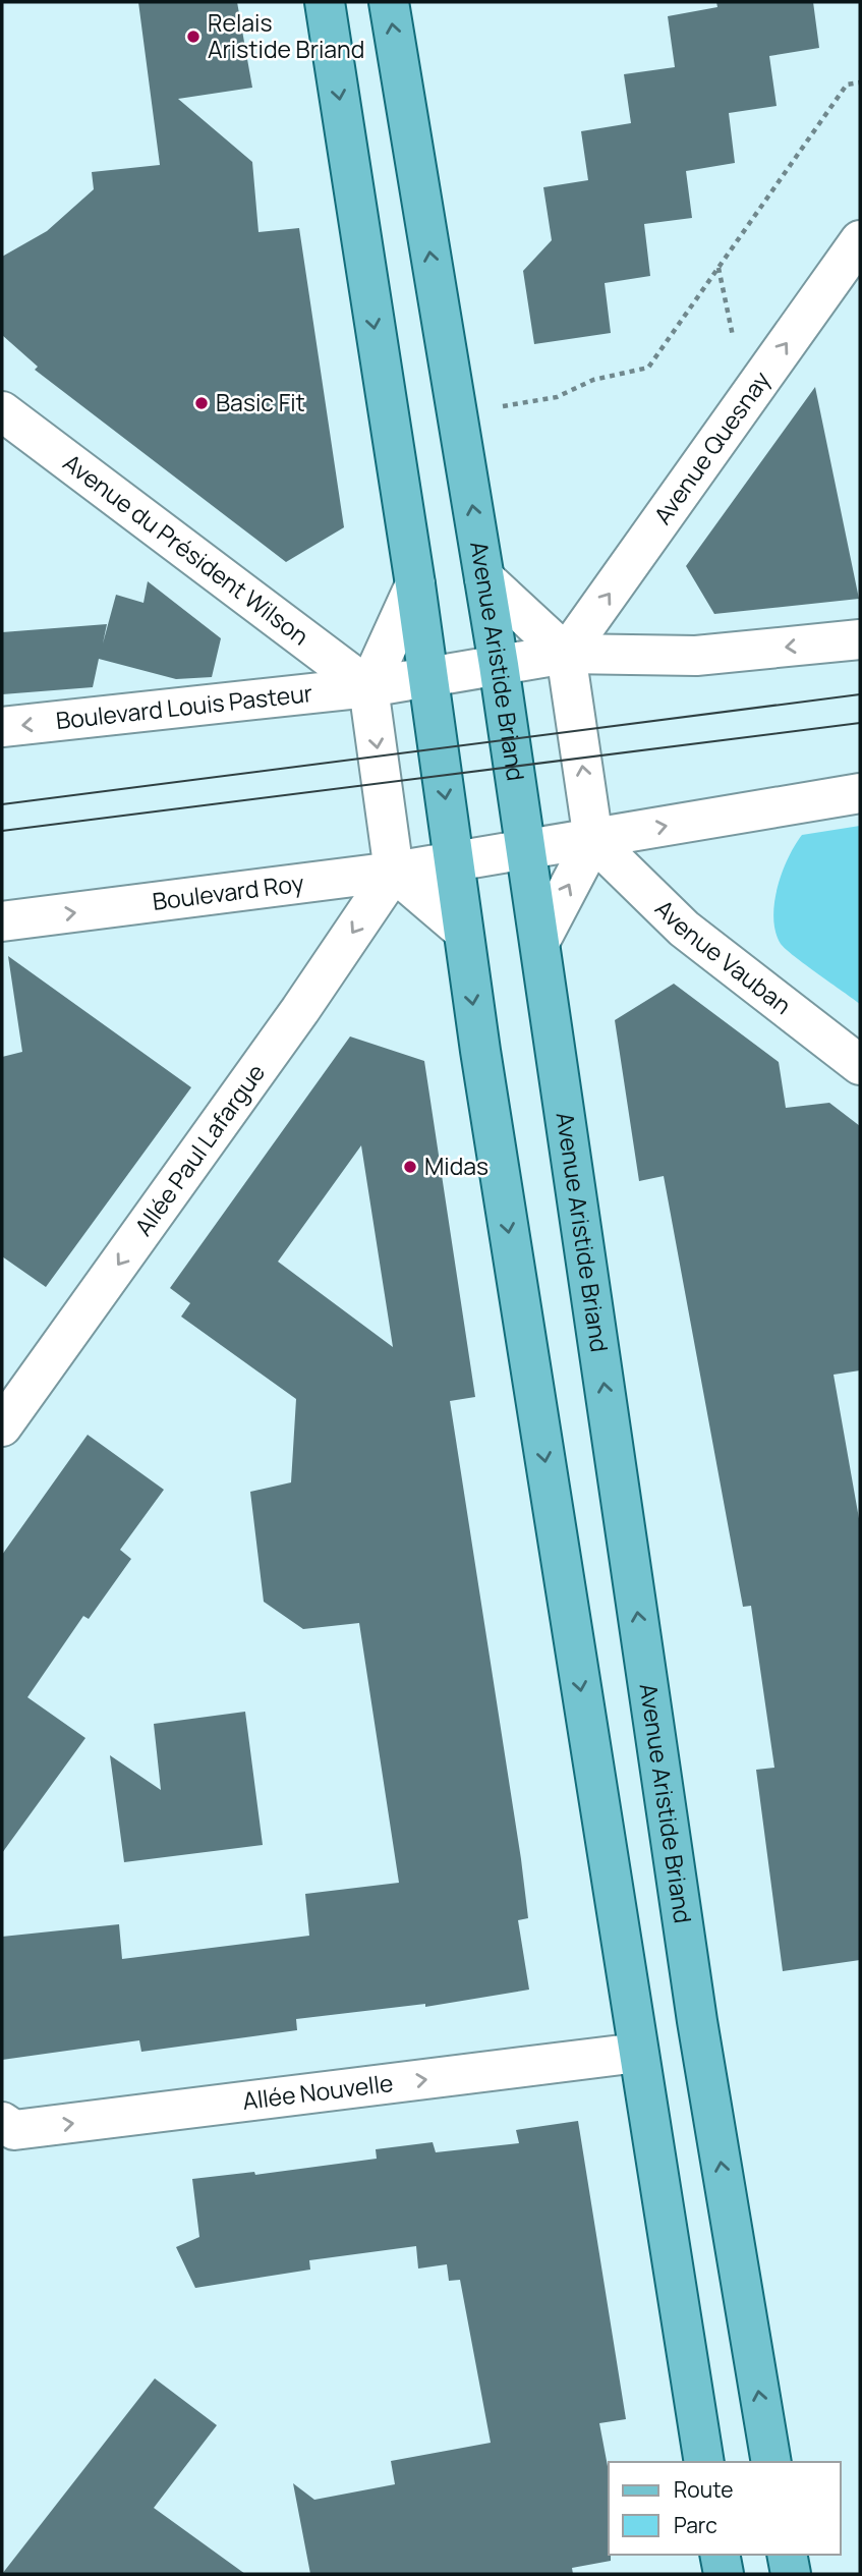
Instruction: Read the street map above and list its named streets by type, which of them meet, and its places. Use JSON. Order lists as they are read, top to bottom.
{
  "streets": {
    "main road": ["Avenue Aristide Briand"],
    "street": [
      "Avenue Quesnay",
      "Avenue du Président Wilson",
      "Boulevard Louis Pasteur",
      "Boulevard Roy",
      "Avenue Vauban",
      "Allée Paul Lafargue",
      "Allée Nouvelle"
    ]
  },
  "crossings": [
    ["Avenue Quesnay", "Boulevard Louis Pasteur"],
    ["Avenue du Président Wilson", "Boulevard Louis Pasteur"],
    ["Avenue Aristide Briand", "Boulevard Louis Pasteur"],
    ["Avenue Aristide Briand", "Boulevard Roy"],
    ["Boulevard Roy", "Avenue Vauban"],
    ["Boulevard Roy", "Allée Paul Lafargue"]
  ],
  "one_way": [
    "Avenue Quesnay",
    "Boulevard Louis Pasteur",
    "Boulevard Roy",
    "Allée Paul Lafargue",
    "Allée Nouvelle"
  ],
  "places": ["Relais Aristide Briand", "Basic Fit", "Midas"],
  "legend": ["Route", "Parc"]
}
